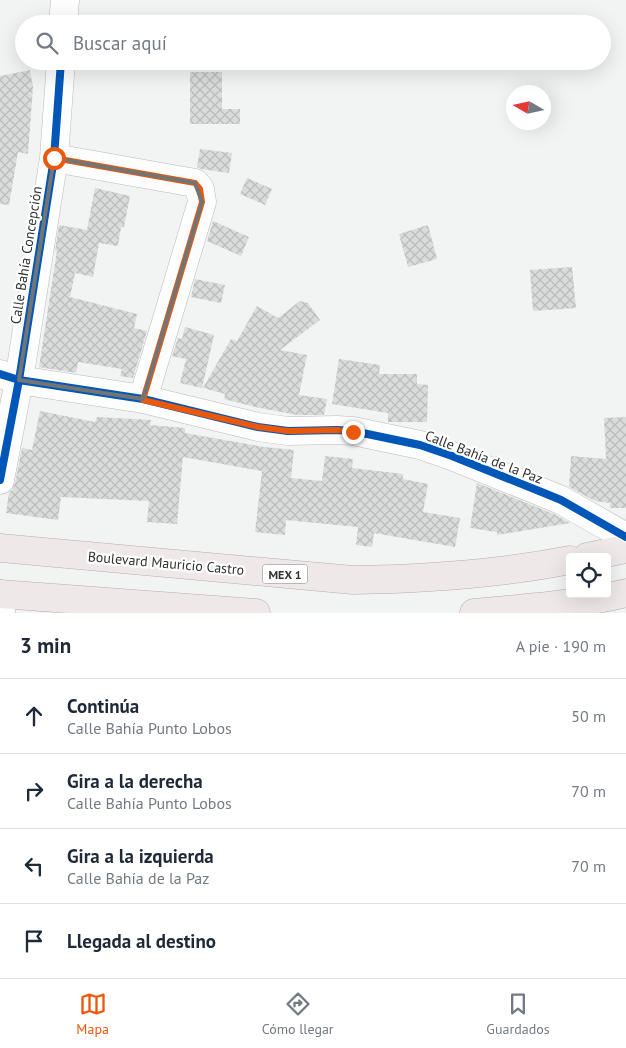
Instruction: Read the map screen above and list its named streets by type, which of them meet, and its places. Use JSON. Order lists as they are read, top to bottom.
{
  "streets": {
    "main road": ["Boulevard Mauricio Castro", "MEX 1"],
    "street": ["Calle Bahía Concepción", "Calle Bahía de la Paz"]
  },
  "crossings": [
    ["Calle Bahía Concepción", "Calle Bahía de la Paz"]
  ],
  "north": "left",
  "page": {
    "search": "Buscar aquí",
    "heading": ["3 min", "A pie · 190 m"],
    "list": [
      ["Continúa", "Calle Bahía Punto Lobos", "50 m"],
      ["Gira a la derecha", "Calle Bahía Punto Lobos", "70 m"],
      ["Gira a la izquierda", "Calle Bahía de la Paz", "70 m"],
      "Llegada al destino"
    ],
    "nav": ["Mapa", "Cómo llegar", "Guardados"]
  }
}
